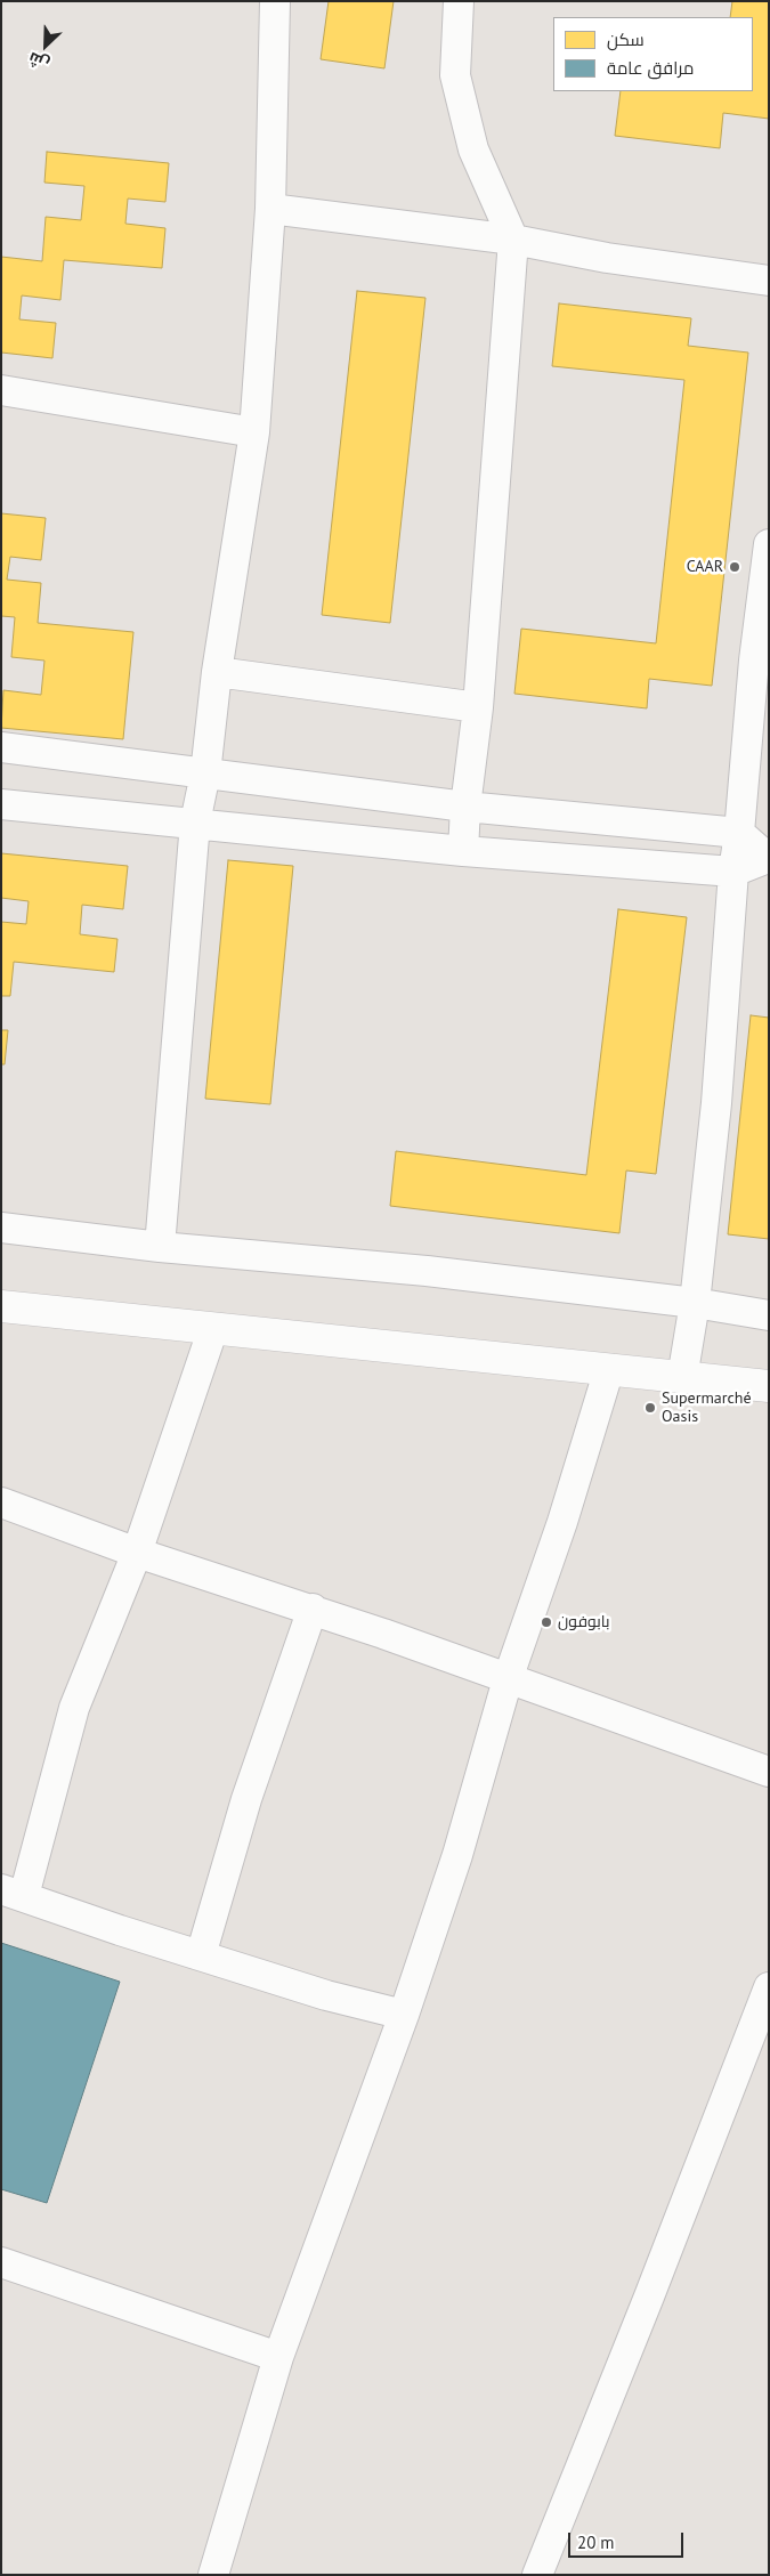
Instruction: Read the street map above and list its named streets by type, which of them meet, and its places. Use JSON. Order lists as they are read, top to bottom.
{
  "places": ["CAAR", "Supermarché Oasis", "بابوفون"],
  "legend": ["سكن", "مرافق عامة"],
  "scale_bar": "20 m",
  "north": "bottom left"
}
